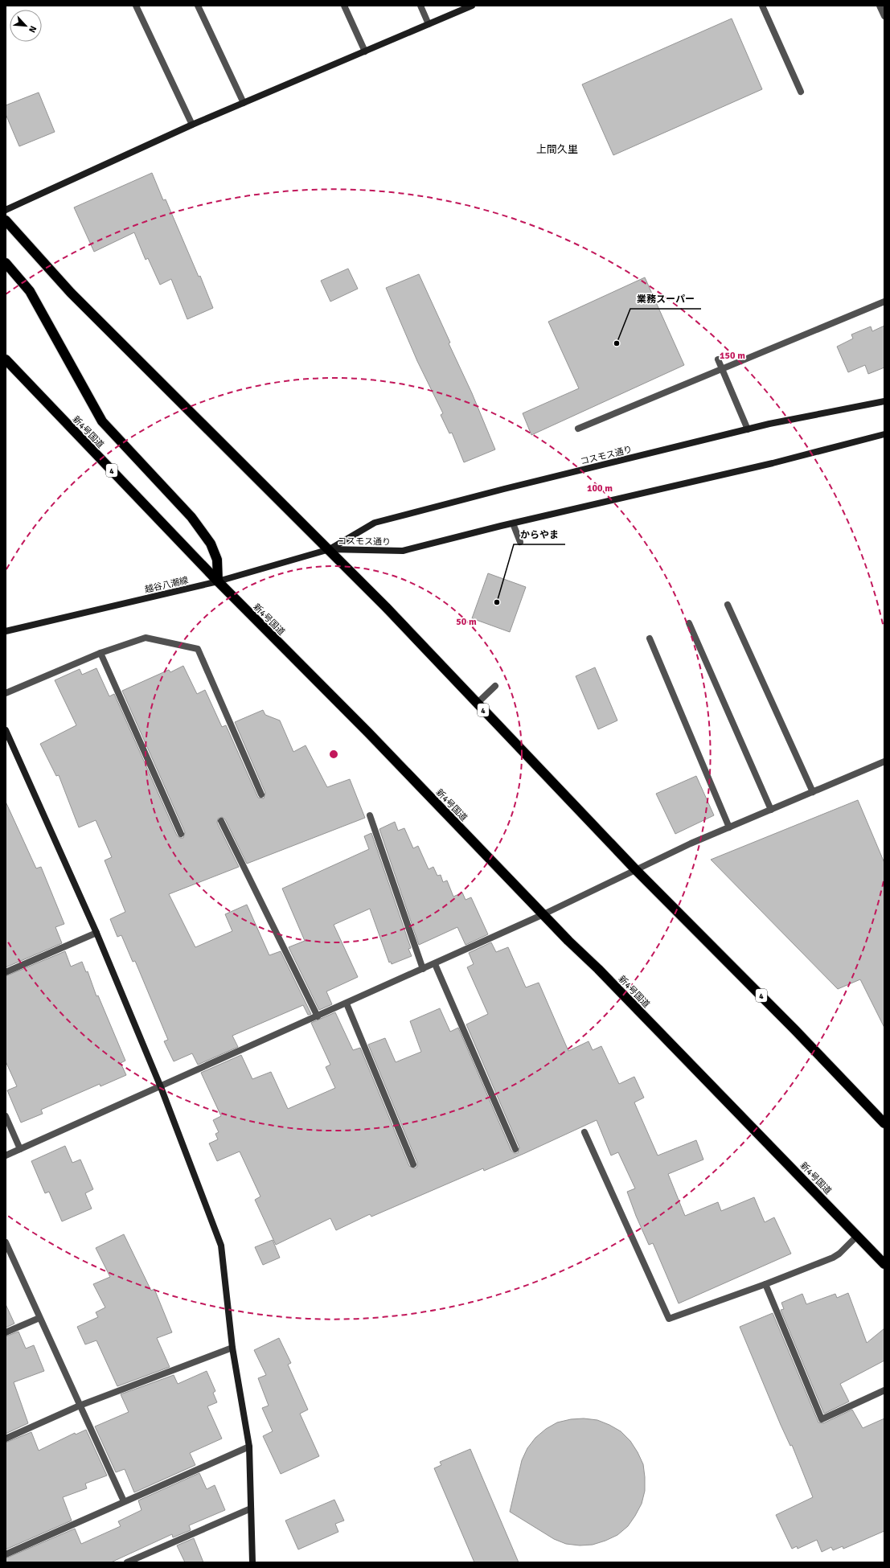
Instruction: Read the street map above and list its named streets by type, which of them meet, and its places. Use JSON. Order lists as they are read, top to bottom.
{
  "streets": {
    "highway": ["新4号国道", "4"],
    "street": ["コスモス通り", "越谷八潮線"]
  },
  "crossings": [
    ["新4号国道", "越谷八潮線"],
    ["コスモス通り", "4"],
    ["コスモス通り", "越谷八潮線"],
    ["4", "越谷八潮線"]
  ],
  "districts": ["上間久里"],
  "places": ["業務スーパー", "からやま"],
  "north": "bottom right",
  "rings": ["150 m", "100 m", "50 m"]
}
